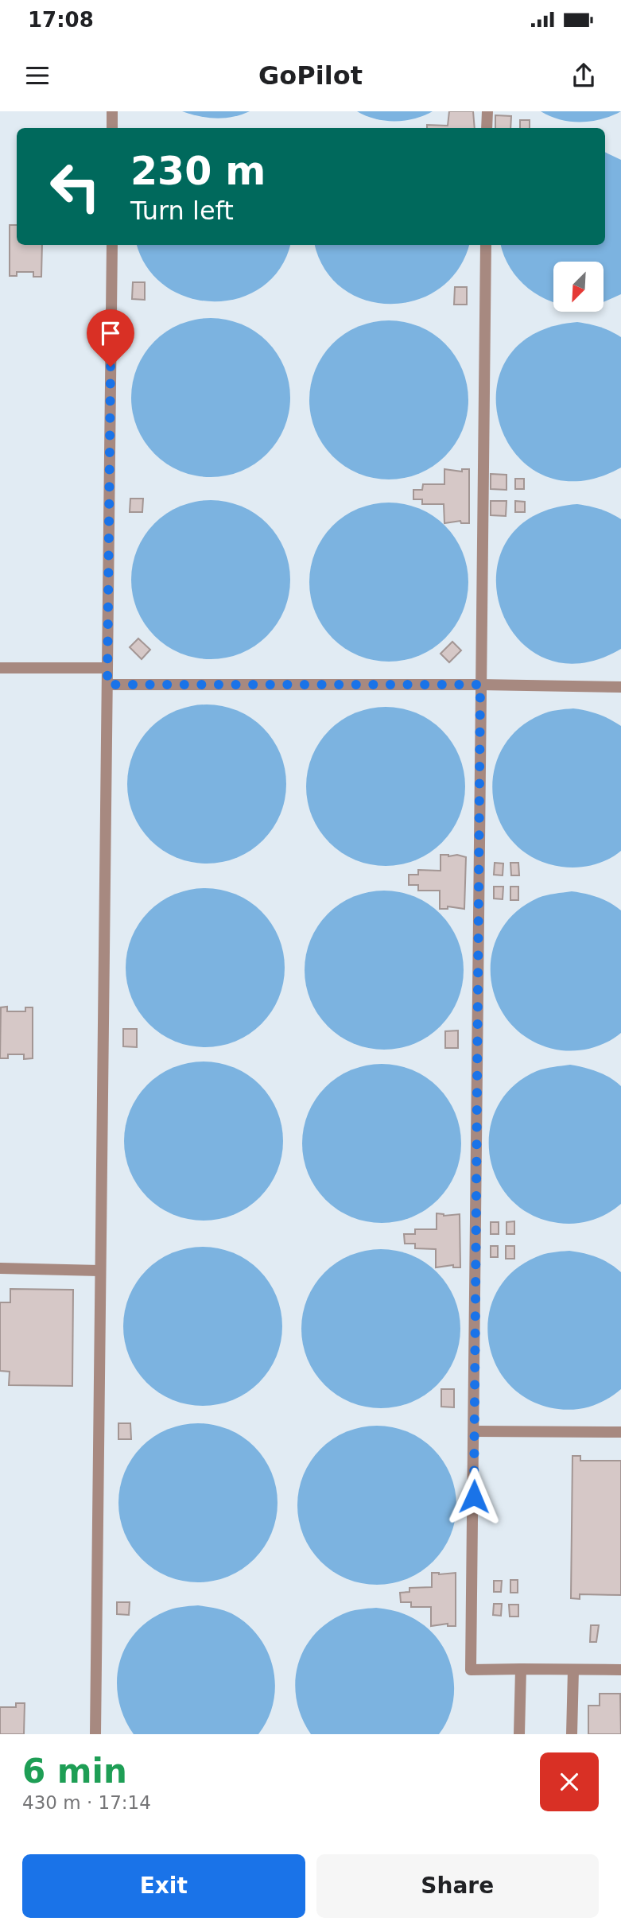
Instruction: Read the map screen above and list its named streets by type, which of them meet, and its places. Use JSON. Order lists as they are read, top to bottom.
{
  "north": "bottom left",
  "page": {
    "status": "17:08",
    "header": "GoPilot",
    "turn": ["230 m", "Turn left"],
    "heading": ["6 min", "430 m · 17:14"],
    "buttons": ["Exit", "Share"]
  }
}
